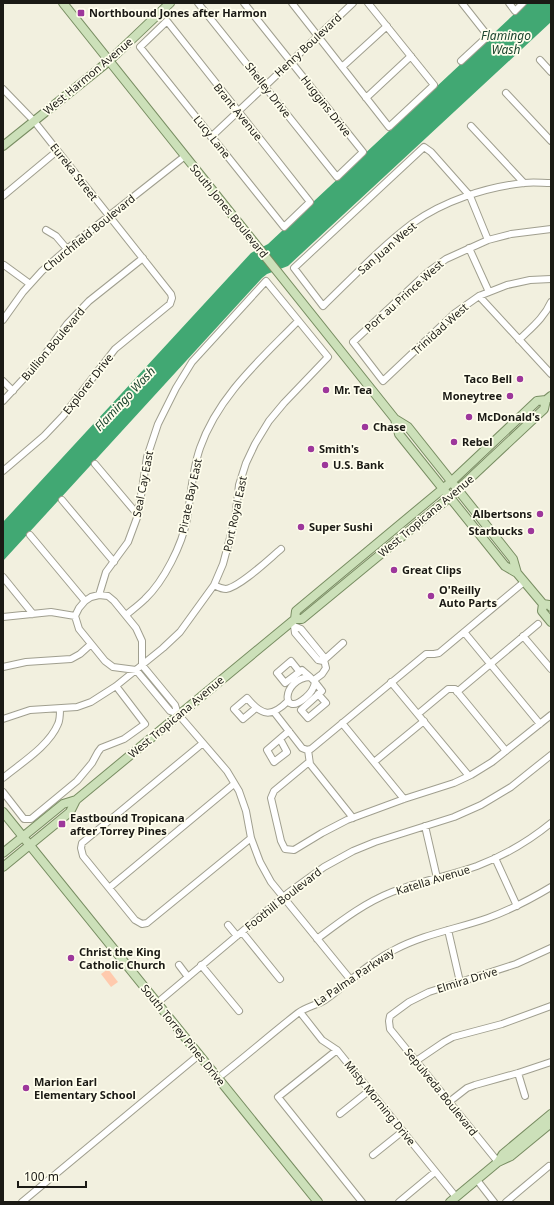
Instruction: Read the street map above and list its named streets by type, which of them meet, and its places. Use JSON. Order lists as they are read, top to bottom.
{
  "streets": {
    "main road": [
      "West Harmon Avenue",
      "South Jones Boulevard",
      "West Tropicana Avenue",
      "South Torrey Pines Drive"
    ],
    "street": [
      "Henry Boulevard",
      "Shelley Drive",
      "Huggins Drive",
      "Brant Avenue",
      "Lucy Lane",
      "Eureka Street",
      "Churchfield Boulevard",
      "San Juan West",
      "Port au Prince West",
      "Trinidad West",
      "Bullion Boulevard",
      "Explorer Drive",
      "Seal Cay East",
      "Pirate Bay East",
      "Port Royal East",
      "Katella Avenue",
      "Foothill Boulevard",
      "La Palma Parkway",
      "Elmira Drive",
      "Sepulveda Boulevard",
      "Misty Morning Drive"
    ]
  },
  "crossings": [
    ["Henry Boulevard", "Shelley Drive"],
    ["Henry Boulevard", "Huggins Drive"],
    ["Henry Boulevard", "Brant Avenue"],
    ["Henry Boulevard", "Lucy Lane"],
    ["West Harmon Avenue", "Eureka Street"],
    ["West Harmon Avenue", "South Jones Boulevard"],
    ["Shelley Drive", "Huggins Drive"],
    ["Brant Avenue", "Lucy Lane"],
    ["Eureka Street", "Churchfield Boulevard"],
    ["Eureka Street", "Bullion Boulevard"],
    ["Eureka Street", "Explorer Drive"],
    ["South Jones Boulevard", "Churchfield Boulevard"],
    ["South Jones Boulevard", "West Tropicana Avenue"],
    ["Port au Prince West", "Trinidad West"],
    ["Seal Cay East", "Pirate Bay East"],
    ["Seal Cay East", "Port Royal East"],
    ["Pirate Bay East", "Port Royal East"],
    ["West Tropicana Avenue", "South Torrey Pines Drive"],
    ["Foothill Boulevard", "South Torrey Pines Drive"],
    ["La Palma Parkway", "South Torrey Pines Drive"],
    ["La Palma Parkway", "Misty Morning Drive"],
    ["Elmira Drive", "Sepulveda Boulevard"]
  ],
  "water": ["Flamingo Wash"],
  "places": {
    "transit": ["Northbound Jones after Harmon", "Eastbound Tropicana after Torrey Pines"],
    "other": [
      "Taco Bell",
      "Mr. Tea",
      "Moneytree",
      "McDonald's",
      "Chase",
      "Rebel",
      "Smith's",
      "U.S. Bank",
      "Albertsons",
      "Super Sushi",
      "Starbucks",
      "Great Clips",
      "O'Reilly Auto Parts",
      "Christ the King Catholic Church",
      "Marion Earl Elementary School"
    ]
  },
  "scale_bar": "100 m"
}
